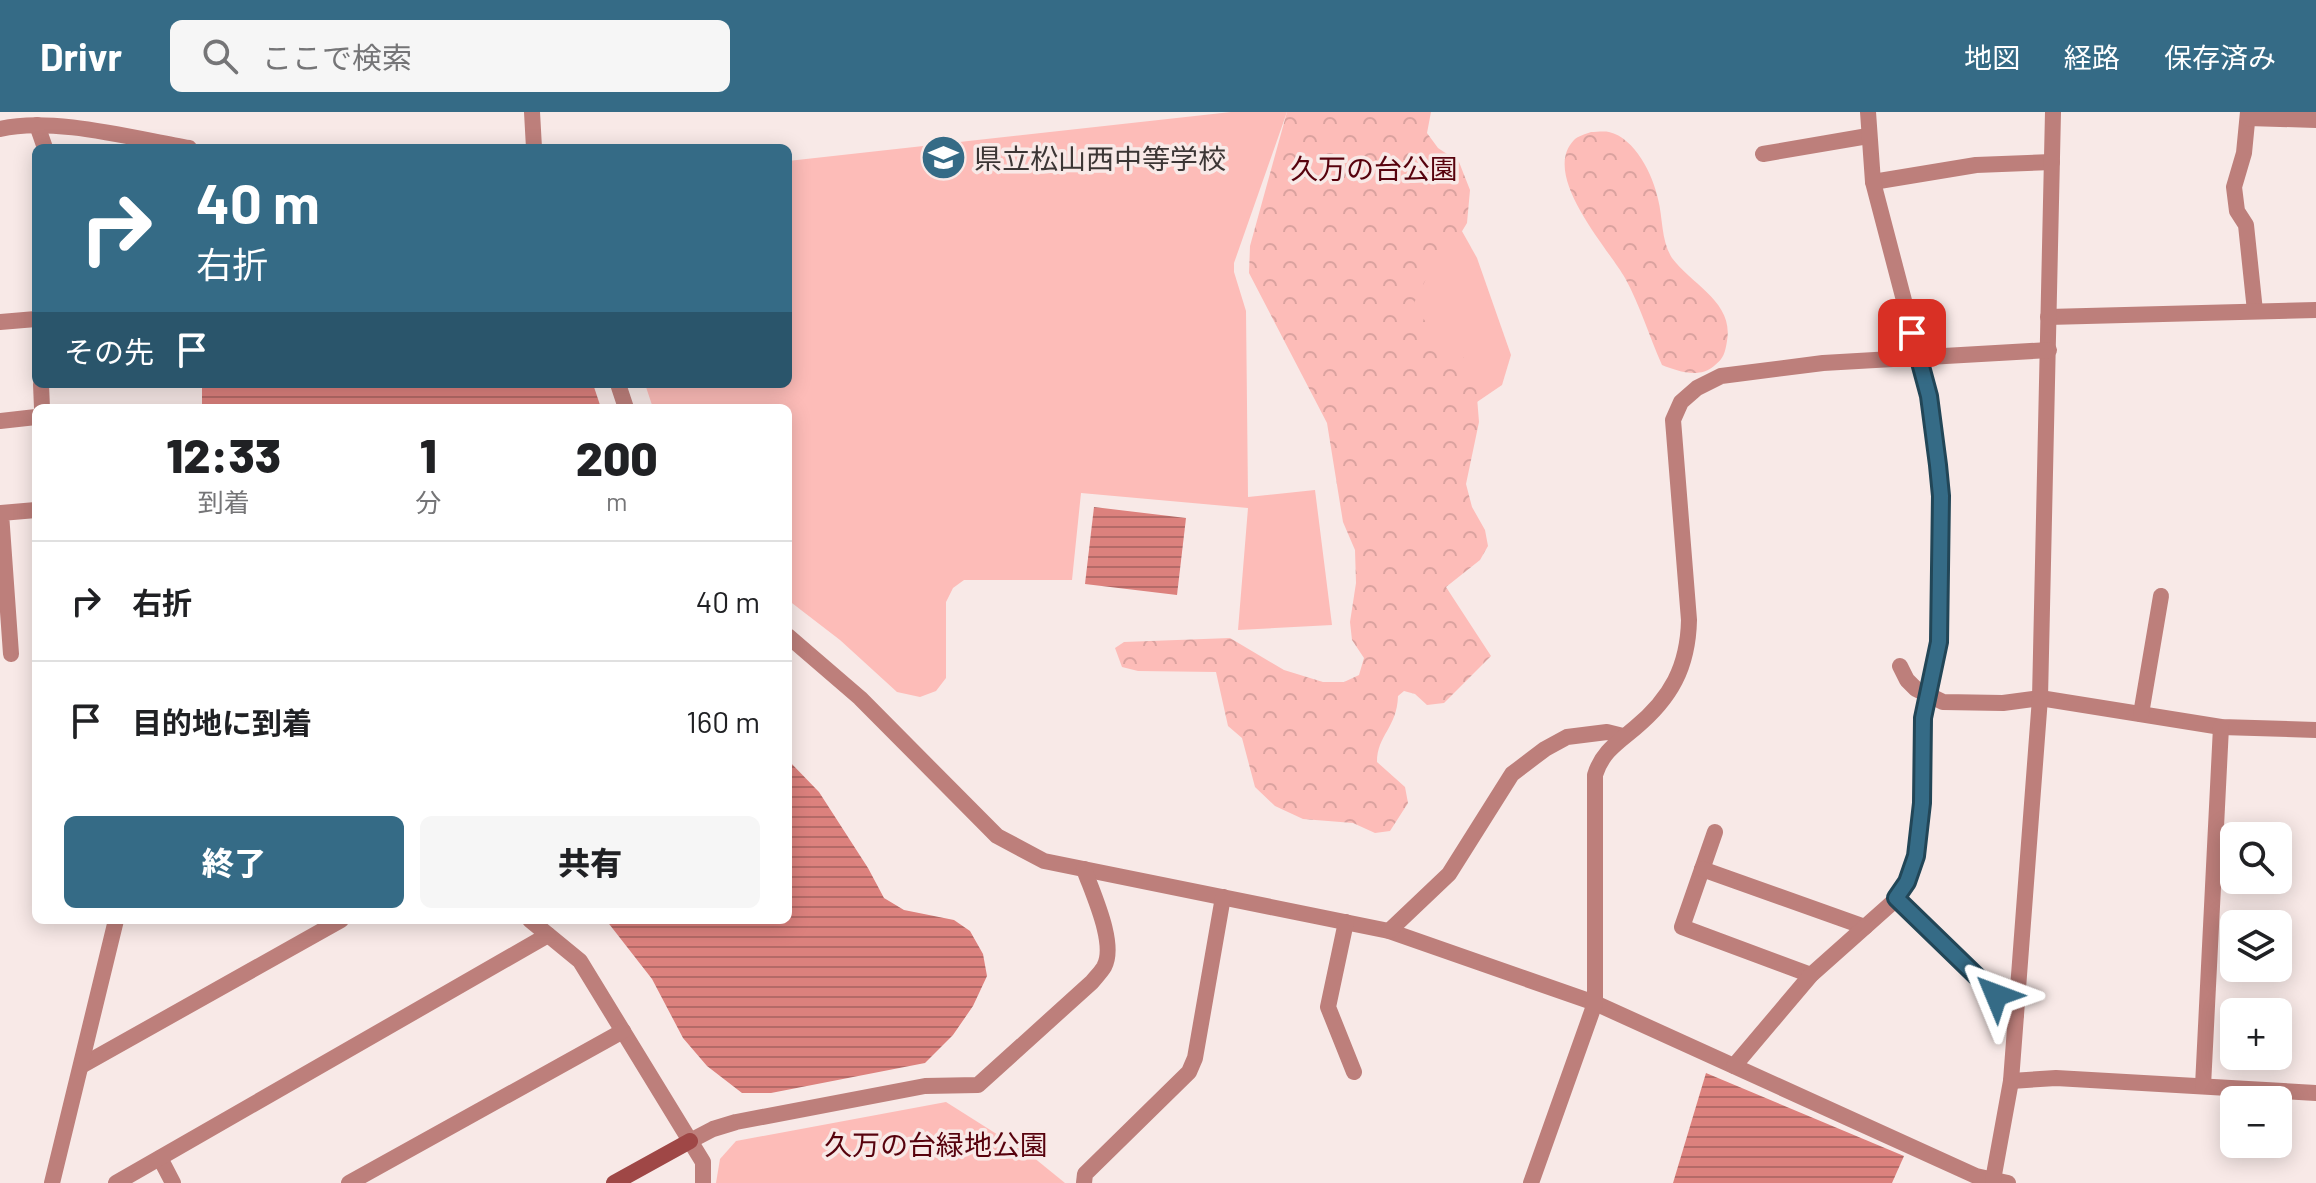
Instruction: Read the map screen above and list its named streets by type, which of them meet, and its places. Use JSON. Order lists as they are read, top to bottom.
{
  "parks": ["久万の台公園", "久万の台緑地公園"],
  "places": {
    "school or university": ["県立松山西中等学校"]
  },
  "page": {
    "header": "Drivr",
    "search": "ここで検索",
    "nav": ["地図", "経路", "保存済み"],
    "turn": ["40 m", "右折"],
    "then": "その先",
    "eta": [
      "12:33",
      "到着",
      "1",
      "分",
      "200",
      "m"
    ],
    "list": [
      {
        "name": "右折",
        "value": "40 m"
      },
      {
        "name": "目的地に到着",
        "value": "160 m"
      }
    ],
    "buttons": ["終了", "共有"],
    "map_buttons": ["+", "−"]
  }
}
